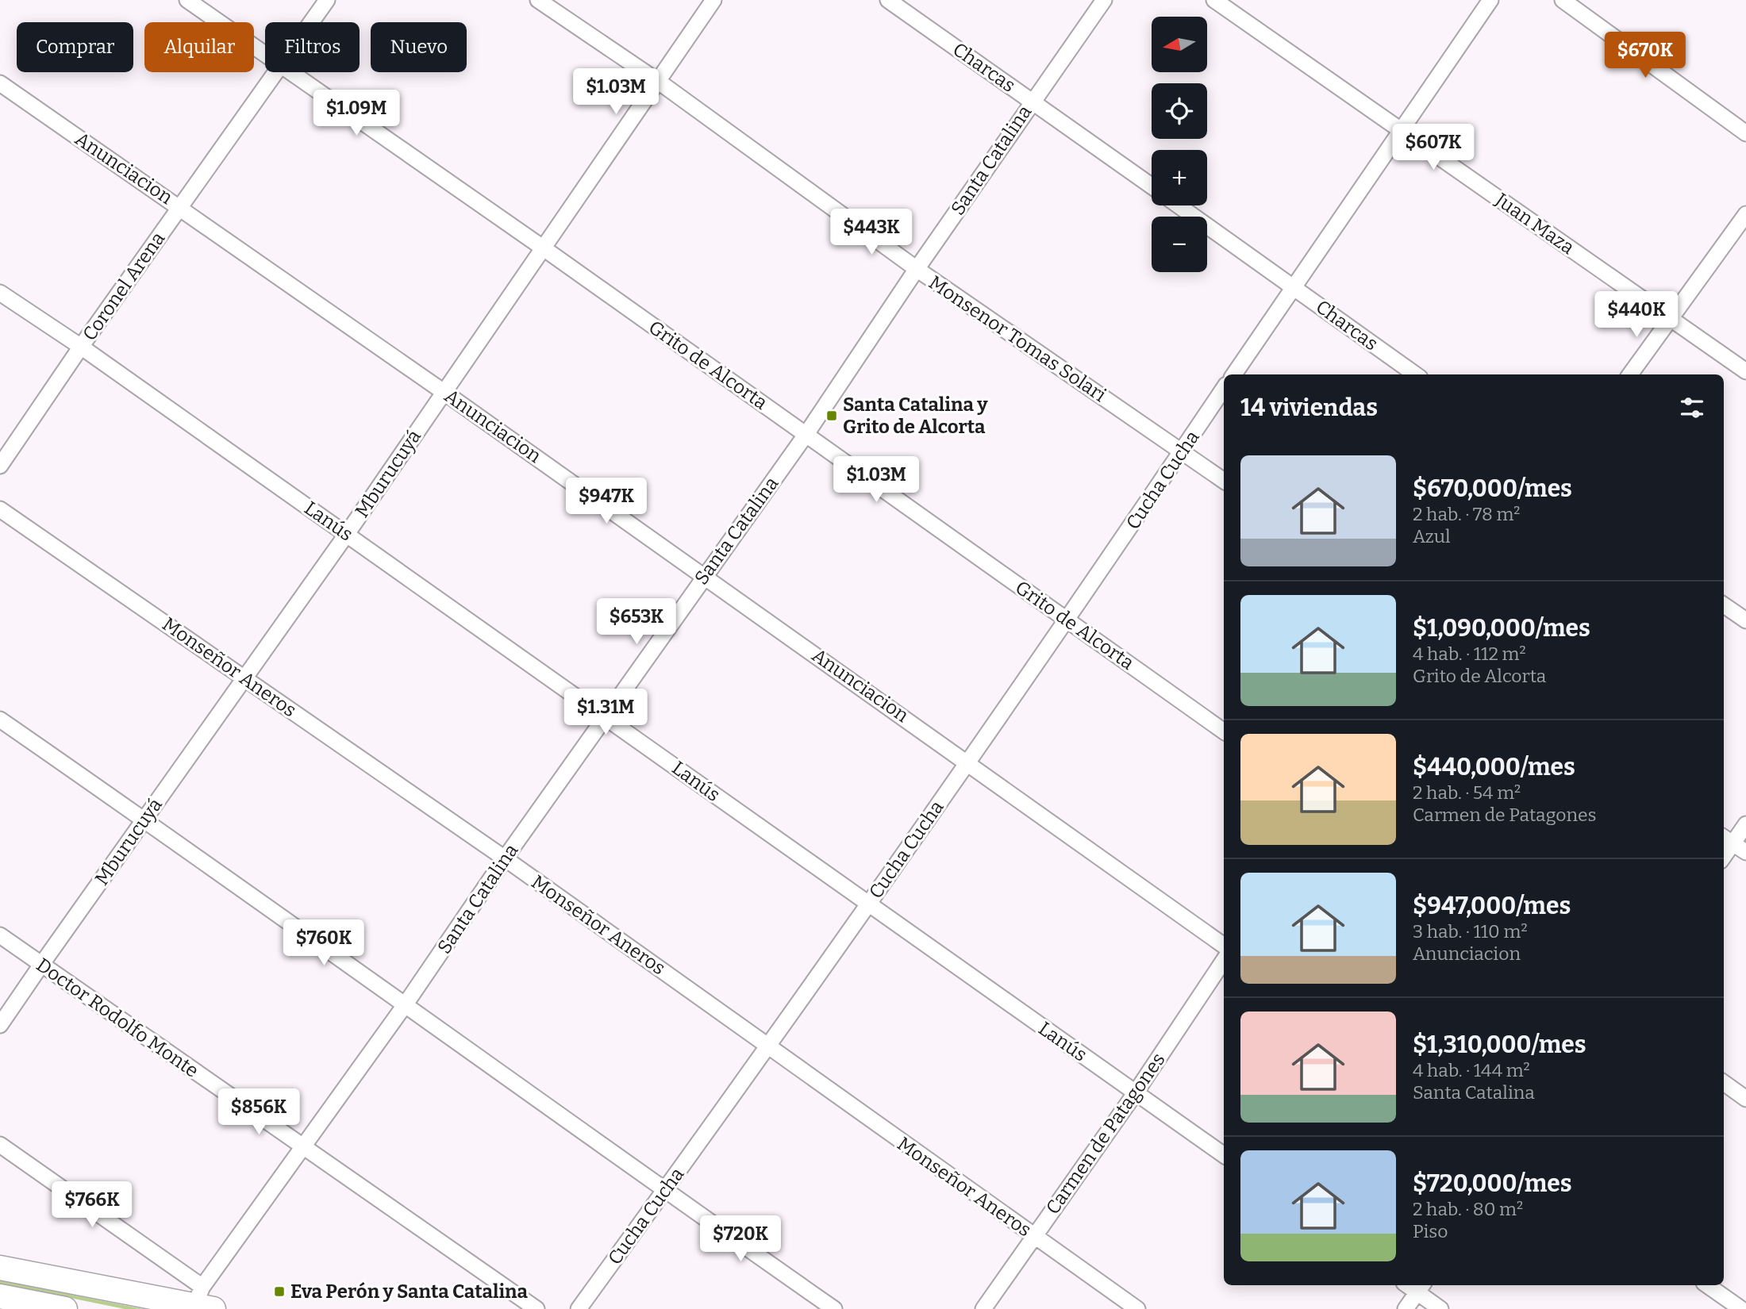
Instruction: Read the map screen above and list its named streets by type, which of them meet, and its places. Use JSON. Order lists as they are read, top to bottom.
{
  "streets": {
    "street": [
      "Charcas",
      "Santa Catalina",
      "Anunciacion",
      "Juan Maza",
      "Coronel Arena",
      "Monsenor Tomas Solari",
      "Grito de Alcorta",
      "Mburucuyá",
      "Cucha Cucha",
      "Lanús",
      "Monseñor Aneros",
      "Doctor Rodolfo Monte",
      "Carmen de Patagones"
    ]
  },
  "crossings": [
    ["Charcas", "Santa Catalina"],
    ["Santa Catalina", "Anunciacion"],
    ["Santa Catalina", "Monsenor Tomas Solari"],
    ["Santa Catalina", "Grito de Alcorta"],
    ["Santa Catalina", "Lanús"],
    ["Santa Catalina", "Monseñor Aneros"],
    ["Santa Catalina", "Doctor Rodolfo Monte"],
    ["Anunciacion", "Coronel Arena"],
    ["Anunciacion", "Mburucuyá"],
    ["Anunciacion", "Cucha Cucha"],
    ["Coronel Arena", "Lanús"],
    ["Monsenor Tomas Solari", "Mburucuyá"],
    ["Monsenor Tomas Solari", "Cucha Cucha"],
    ["Grito de Alcorta", "Mburucuyá"],
    ["Grito de Alcorta", "Cucha Cucha"],
    ["Mburucuyá", "Lanús"],
    ["Mburucuyá", "Monseñor Aneros"],
    ["Mburucuyá", "Doctor Rodolfo Monte"],
    ["Cucha Cucha", "Lanús"],
    ["Cucha Cucha", "Monseñor Aneros"],
    ["Lanús", "Carmen de Patagones"],
    ["Monseñor Aneros", "Carmen de Patagones"]
  ],
  "places": {
    "transit": ["Santa Catalina y Grito de Alcorta", "Eva Perón y Santa Catalina"]
  },
  "north": "left",
  "page": {
    "map_buttons": ["+", "−"],
    "chip": [
      "Comprar",
      "Alquilar",
      "Filtros",
      "Nuevo"
    ],
    "price": [
      "$670K",
      "$1.03M",
      "$1.09M",
      "$607K",
      "$443K",
      "$440K",
      "$1.03M",
      "$947K",
      "$653K",
      "$1.31M",
      "$760K",
      "$856K",
      "$766K",
      "$720K"
    ],
    "heading": "14 viviendas",
    "list": [
      {
        "name": "$670,000/mes",
        "note": "2 hab. · 78 m² · Azul"
      },
      {
        "name": "$1,090,000/mes",
        "note": "4 hab. · 112 m² · Grito de Alcorta"
      },
      {
        "name": "$440,000/mes",
        "note": "2 hab. · 54 m² · Carmen de Patagones"
      },
      {
        "name": "$947,000/mes",
        "note": "3 hab. · 110 m² · Anunciacion"
      },
      {
        "name": "$1,310,000/mes",
        "note": "4 hab. · 144 m² · Santa Catalina"
      },
      {
        "name": "$720,000/mes",
        "note": "2 hab. · 80 m² · Piso"
      }
    ]
  }
}
